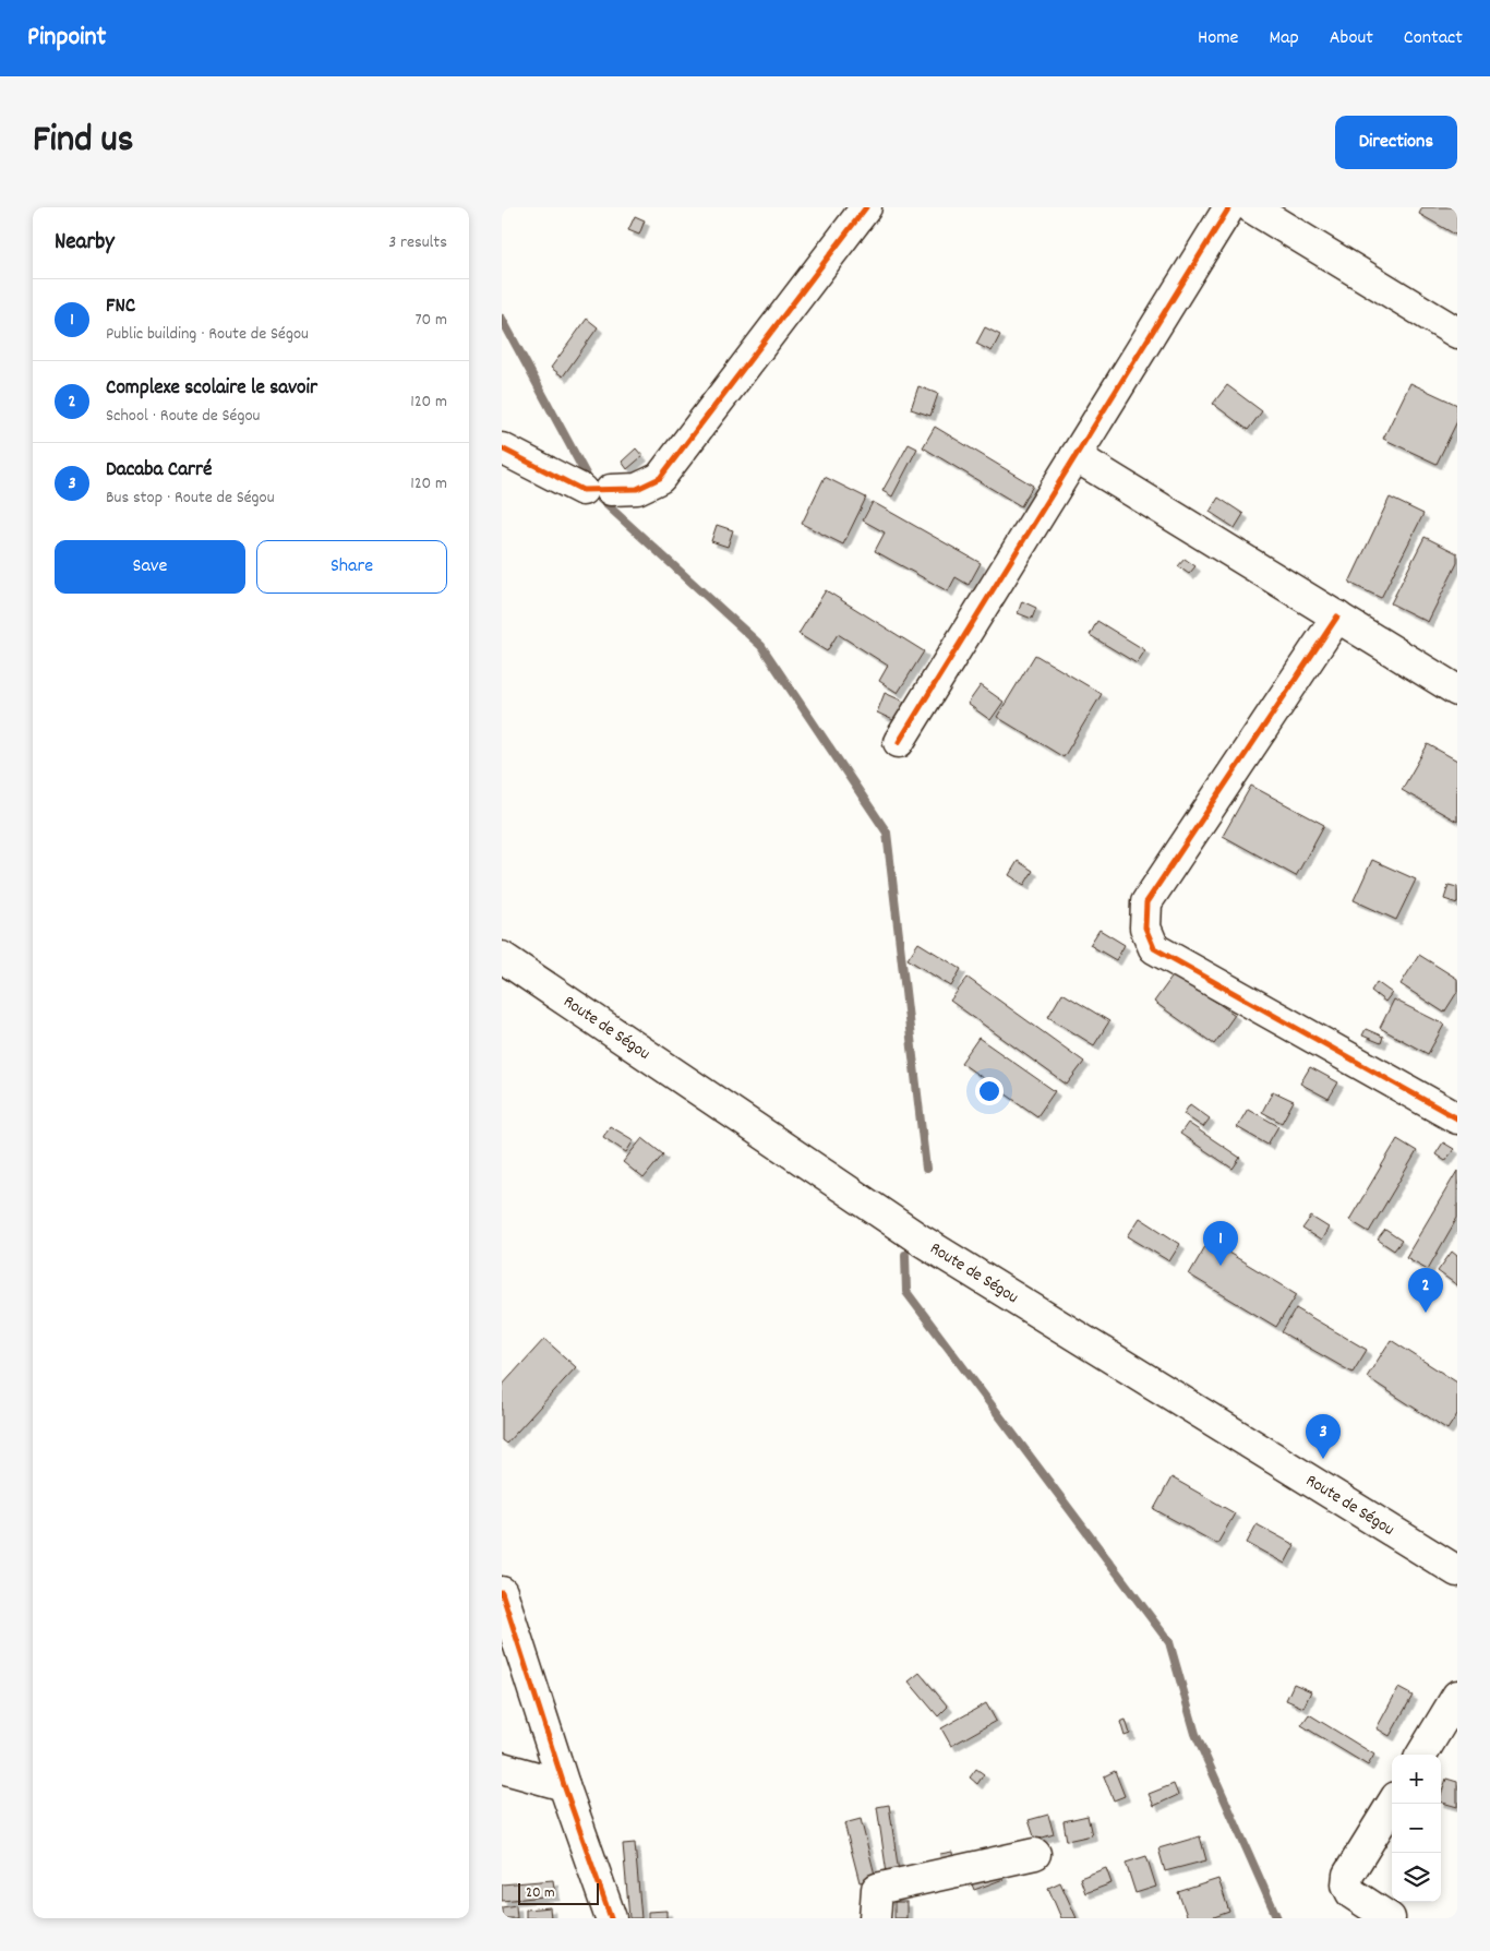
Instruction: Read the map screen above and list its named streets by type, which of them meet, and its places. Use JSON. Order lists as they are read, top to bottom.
{
  "streets": {
    "main road": ["Route de Ségou"]
  },
  "scale_bar": "20 m",
  "page": {
    "header": "Pinpoint",
    "nav": [
      "Home",
      "Map",
      "About",
      "Contact"
    ],
    "title": "Find us",
    "buttons": [
      "Directions",
      ["Save", "Share"]
    ],
    "heading": ["Nearby", "3 results"],
    "list": [
      {
        "mark": "1",
        "name": "FNC",
        "note": "Public building · Route de Ségou",
        "value": "70 m"
      },
      {
        "mark": "2",
        "name": "Complexe scolaire le savoir",
        "note": "School · Route de Ségou",
        "value": "120 m"
      },
      {
        "mark": "3",
        "name": "Dacaba Carré",
        "note": "Bus stop · Route de Ségou",
        "value": "120 m"
      }
    ],
    "pins": ["1", "2", "3"],
    "map_buttons": ["+", "−"],
    "scale": "20 m"
  }
}
